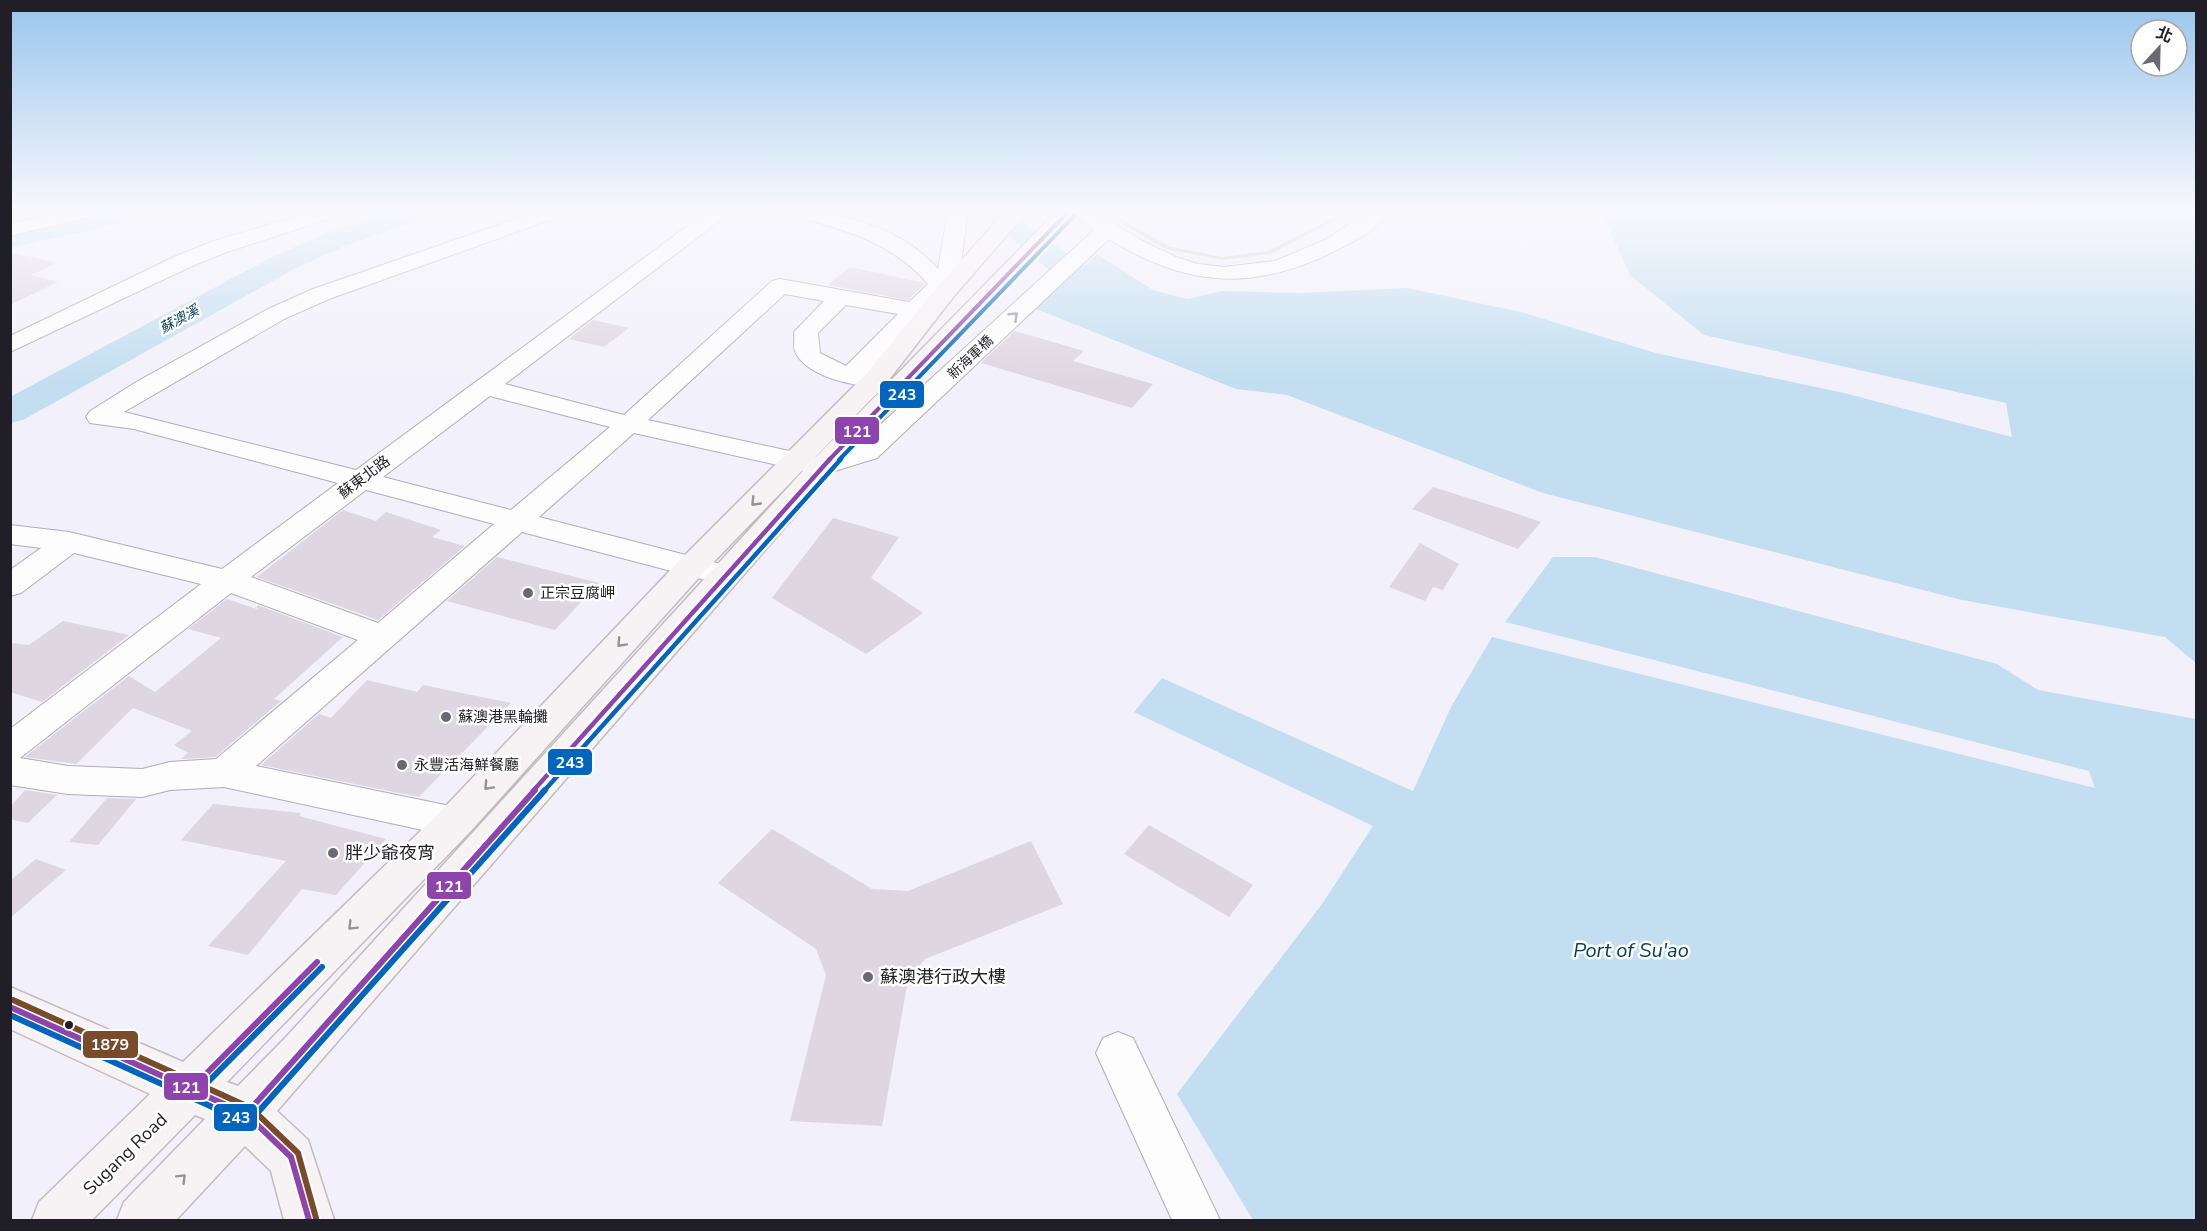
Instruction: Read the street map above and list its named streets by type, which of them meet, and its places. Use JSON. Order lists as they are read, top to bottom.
{
  "streets": {
    "main road": ["Sugang Road"],
    "street": ["新海軍橋", "蘇東北路"]
  },
  "water": ["蘇澳溪", "Port of Su'ao"],
  "places": [
    "正宗豆腐岬",
    "蘇澳港黑輪攤",
    "永豐活海鮮餐廳",
    "胖少爺夜宵",
    "蘇澳港行政大樓"
  ],
  "lines": ["transit line 121", "transit line 243", "transit line 1879"],
  "north": "top"
}
